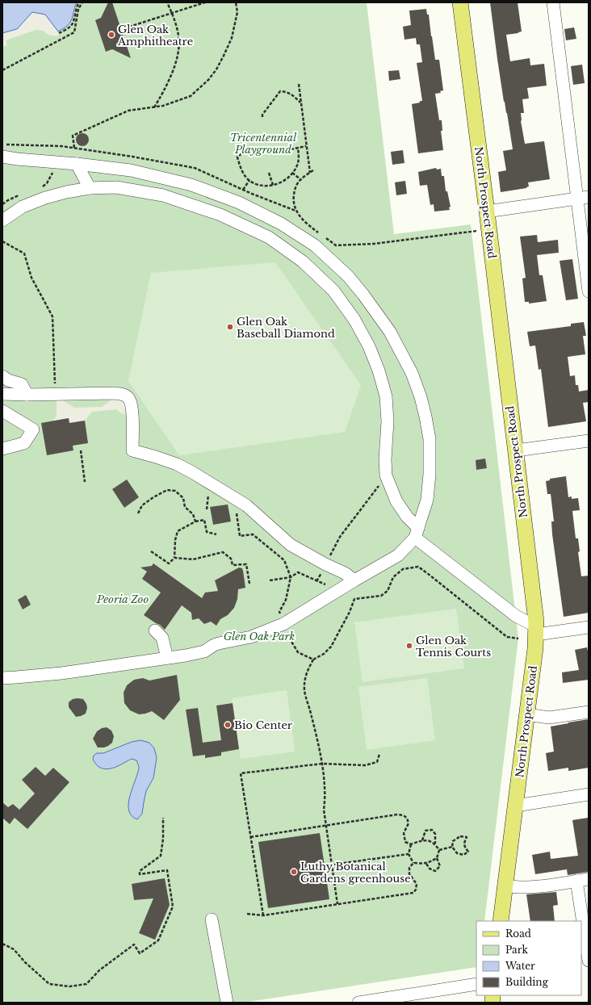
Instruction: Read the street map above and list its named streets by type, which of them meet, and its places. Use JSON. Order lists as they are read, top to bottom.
{
  "streets": {
    "main road": ["North Prospect Road"]
  },
  "parks": ["Tricentennial Playground", "Peoria Zoo", "Glen Oak Park"],
  "places": [
    "Glen Oak Amphitheatre",
    "Glen Oak Baseball Diamond",
    "Glen Oak Tennis Courts",
    "Bio Center",
    "Luthy Botanical Gardens greenhouse"
  ],
  "legend": [
    "Road",
    "Park",
    "Water",
    "Building"
  ]
}
